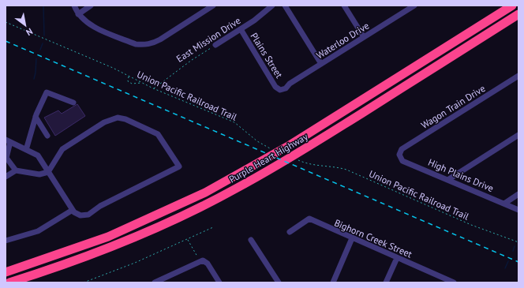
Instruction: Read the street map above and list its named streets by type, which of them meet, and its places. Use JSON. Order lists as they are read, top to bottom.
{
  "streets": {
    "highway": ["Purple Heart Highway"],
    "street": [
      "East Mission Drive",
      "Waterloo Drive",
      "Plains Street",
      "Wagon Train Drive",
      "High Plains Drive",
      "Bighorn Creek Street"
    ],
    "path": ["Union Pacific Railroad Trail"]
  },
  "crossings": [
    ["East Mission Drive", "Plains Street"],
    ["East Mission Drive", "Union Pacific Railroad Trail"],
    ["Waterloo Drive", "Plains Street"],
    ["Wagon Train Drive", "High Plains Drive"]
  ],
  "north": "bottom right"
}
